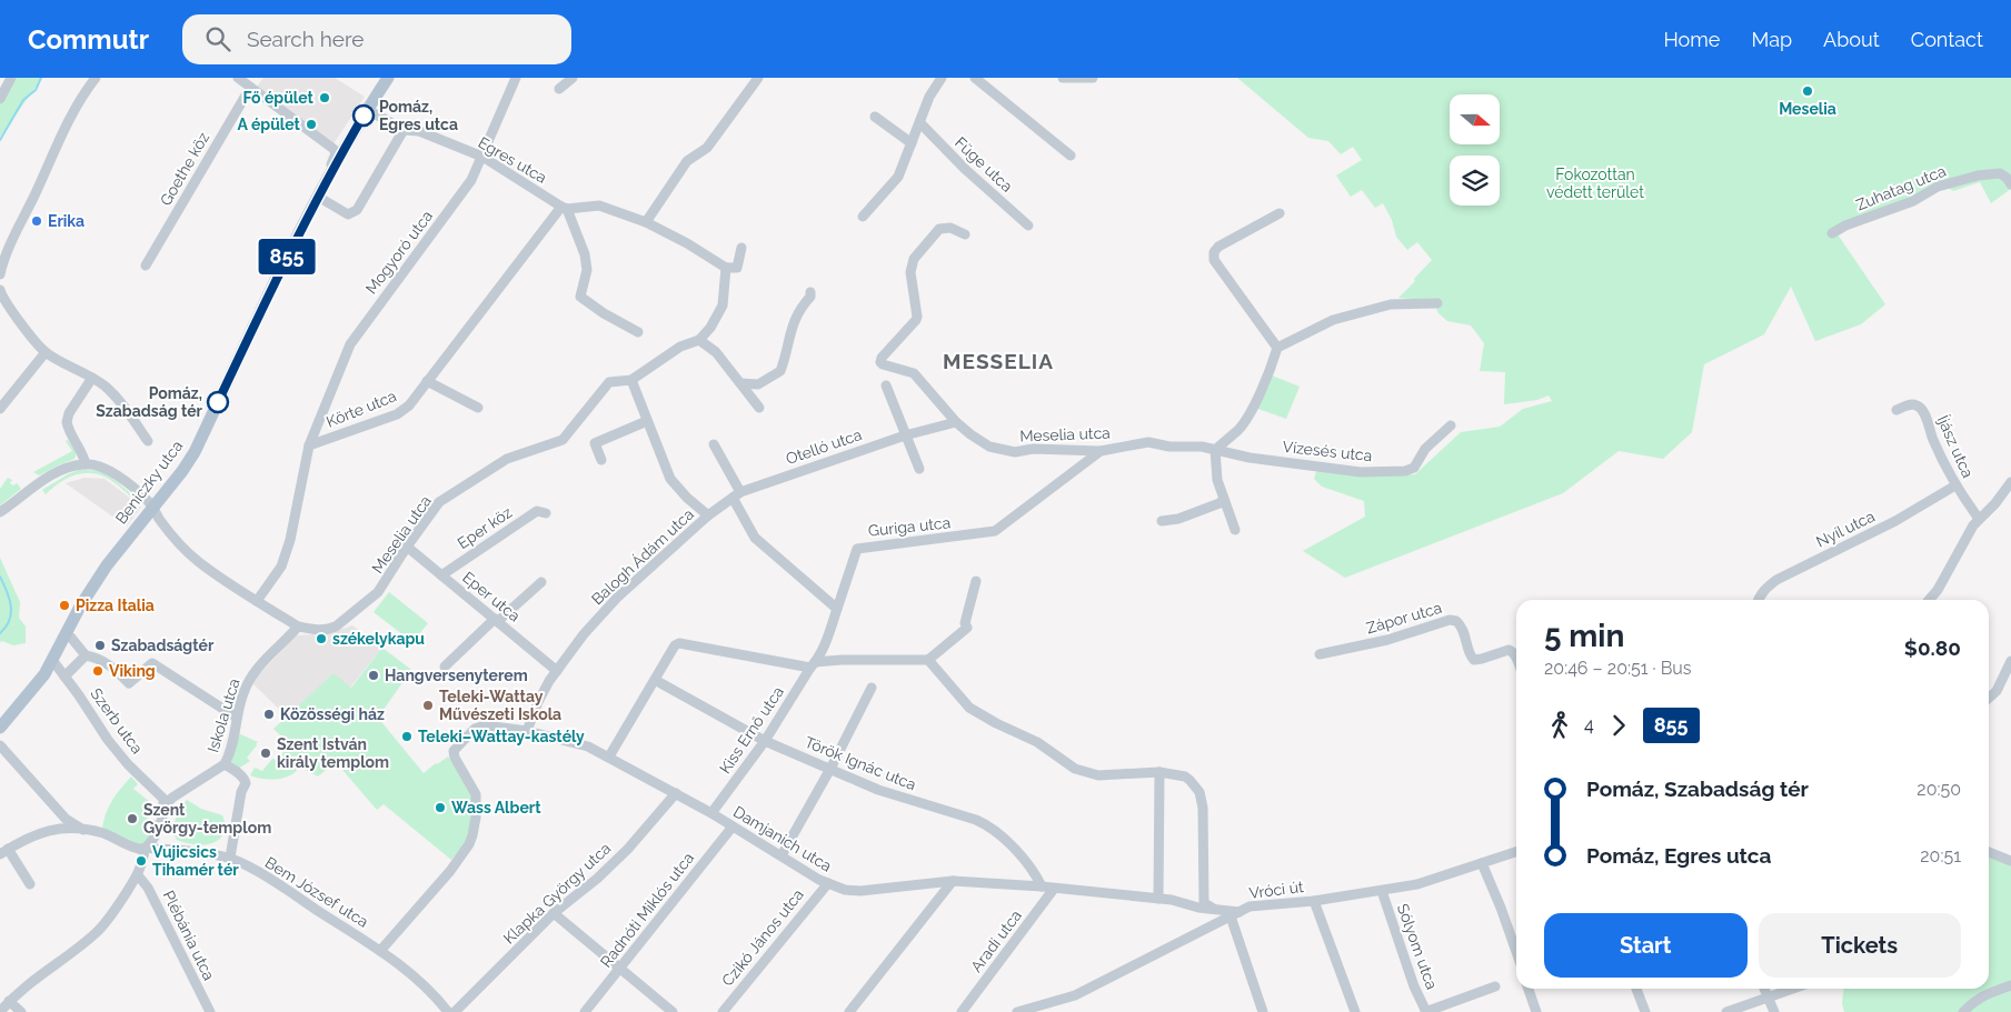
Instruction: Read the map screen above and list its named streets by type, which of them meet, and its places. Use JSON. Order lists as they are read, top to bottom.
{
  "streets": {
    "main road": ["Beniczky utca"],
    "street": [
      "Egres utca",
      "Füge utca",
      "Goethe köz",
      "Zuhatag utca",
      "Mogyoró utca",
      "Körte utca",
      "Meselia utca",
      "Otelló utca",
      "Íjász utca",
      "Vízesés utca",
      "Guriga utca",
      "Eper köz",
      "Nyíl utca",
      "Balogh Ádám utca",
      "Eper utca",
      "Zápor utca",
      "Iskola utca",
      "Szerb utca",
      "Kiss Ernő utca",
      "Török Ignác utca",
      "Damjanich utca",
      "Vróci út",
      "Bem József utca",
      "Klapka György utca",
      "Radnóti Miklós utca",
      "Plébánia utca",
      "Czikó János utca",
      "Aradi utca",
      "Sólyom utca"
    ]
  },
  "crossings": [
    ["Egres utca", "Mogyoró utca"],
    ["Egres utca", "Körte utca"],
    ["Egres utca", "Beniczky utca"],
    ["Mogyoró utca", "Körte utca"],
    ["Meselia utca", "Otelló utca"],
    ["Meselia utca", "Vízesés utca"],
    ["Meselia utca", "Guriga utca"],
    ["Meselia utca", "Eper utca"],
    ["Meselia utca", "Iskola utca"],
    ["Otelló utca", "Balogh Ádám utca"],
    ["Íjász utca", "Nyíl utca"],
    ["Beniczky utca", "Szerb utca"],
    ["Guriga utca", "Kiss Ernő utca"],
    ["Eper köz", "Eper utca"],
    ["Balogh Ádám utca", "Eper utca"],
    ["Balogh Ádám utca", "Damjanich utca"],
    ["Kiss Ernő utca", "Török Ignác utca"],
    ["Kiss Ernő utca", "Damjanich utca"],
    ["Török Ignác utca", "Damjanich utca"],
    ["Damjanich utca", "Vróci út"],
    ["Damjanich utca", "Bem József utca"],
    ["Damjanich utca", "Klapka György utca"],
    ["Damjanich utca", "Radnóti Miklós utca"],
    ["Damjanich utca", "Czikó János utca"],
    ["Damjanich utca", "Aradi utca"],
    ["Vróci út", "Sólyom utca"]
  ],
  "districts": ["MESSELIA"],
  "parks": ["Fokozottan védett terület"],
  "places": [
    "Meselia",
    "Fő épület",
    "Pomáz, Egres utca",
    "A épület",
    "Erika",
    "Pomáz, Szabadság tér",
    "Pizza Italia",
    "székelykapu",
    "Szabadságtér",
    "Viking",
    "Hangversenyterem",
    "Teleki-Wattay Művészeti Iskola",
    "Közösségi ház",
    "Teleki–Wattay-kastély",
    "Szent István király templom",
    "Wass Albert",
    "Szent György-templom",
    "Vujicsics Tihamér tér"
  ],
  "lines": ["bus line 855"],
  "north": "right",
  "page": {
    "header": "Commutr",
    "search": "Search here",
    "nav": [
      "Home",
      "Map",
      "About",
      "Contact"
    ],
    "on_map": "855",
    "heading": ["5 min", "20:46 – 20:51 · Bus", "$0.80"],
    "legs": ["4", "855"],
    "list": [
      {
        "name": "Pomáz, Szabadság tér",
        "value": "20:50"
      },
      {
        "name": "Pomáz, Egres utca",
        "value": "20:51"
      }
    ],
    "buttons": ["Start", "Tickets"]
  }
}
